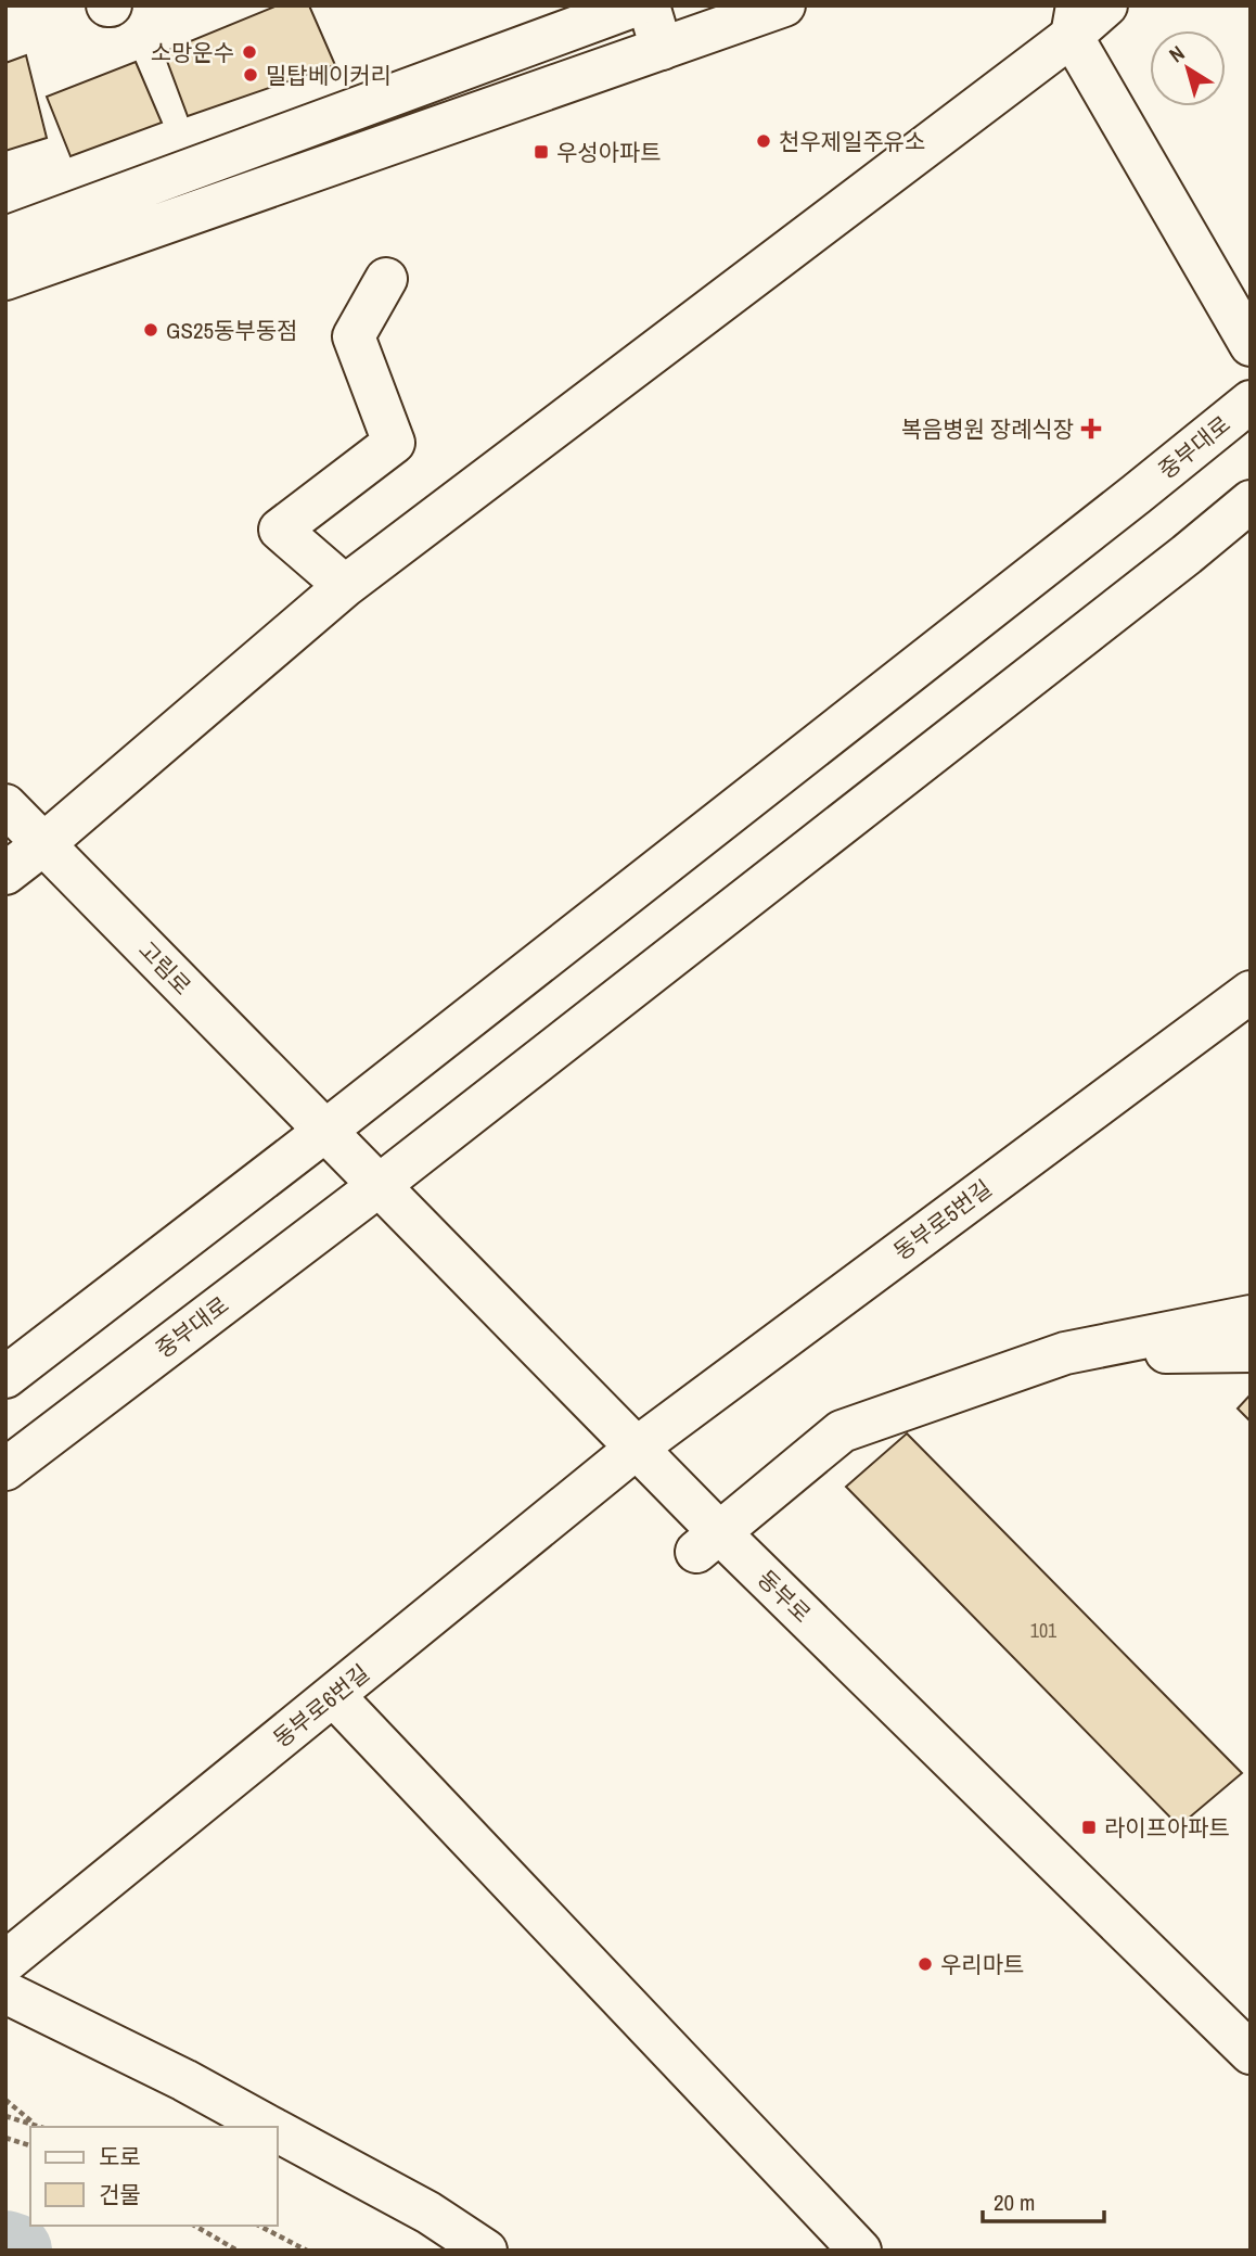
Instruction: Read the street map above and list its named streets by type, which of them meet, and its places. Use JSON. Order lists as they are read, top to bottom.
{
  "streets": {
    "street": [
      "중부대로",
      "고림로",
      "동부로5번길",
      "동부로",
      "동부로6번길"
    ]
  },
  "crossings": [
    ["중부대로", "고림로"],
    ["중부대로", "동부로"],
    ["고림로", "동부로"],
    ["동부로5번길", "동부로"],
    ["동부로5번길", "동부로6번길"],
    ["동부로", "동부로6번길"]
  ],
  "places": {
    "other": [
      "소망운수",
      "밀탑베이커리",
      "천우제일주유소",
      "GS25동부동점",
      "우리마트"
    ],
    "transit": ["우성아파트", "라이프아파트"],
    "health": ["복음병원 장례식장"]
  },
  "house_numbers": ["101"],
  "legend": ["도로", "건물"],
  "scale_bar": "20 m",
  "north": "top left"
}
